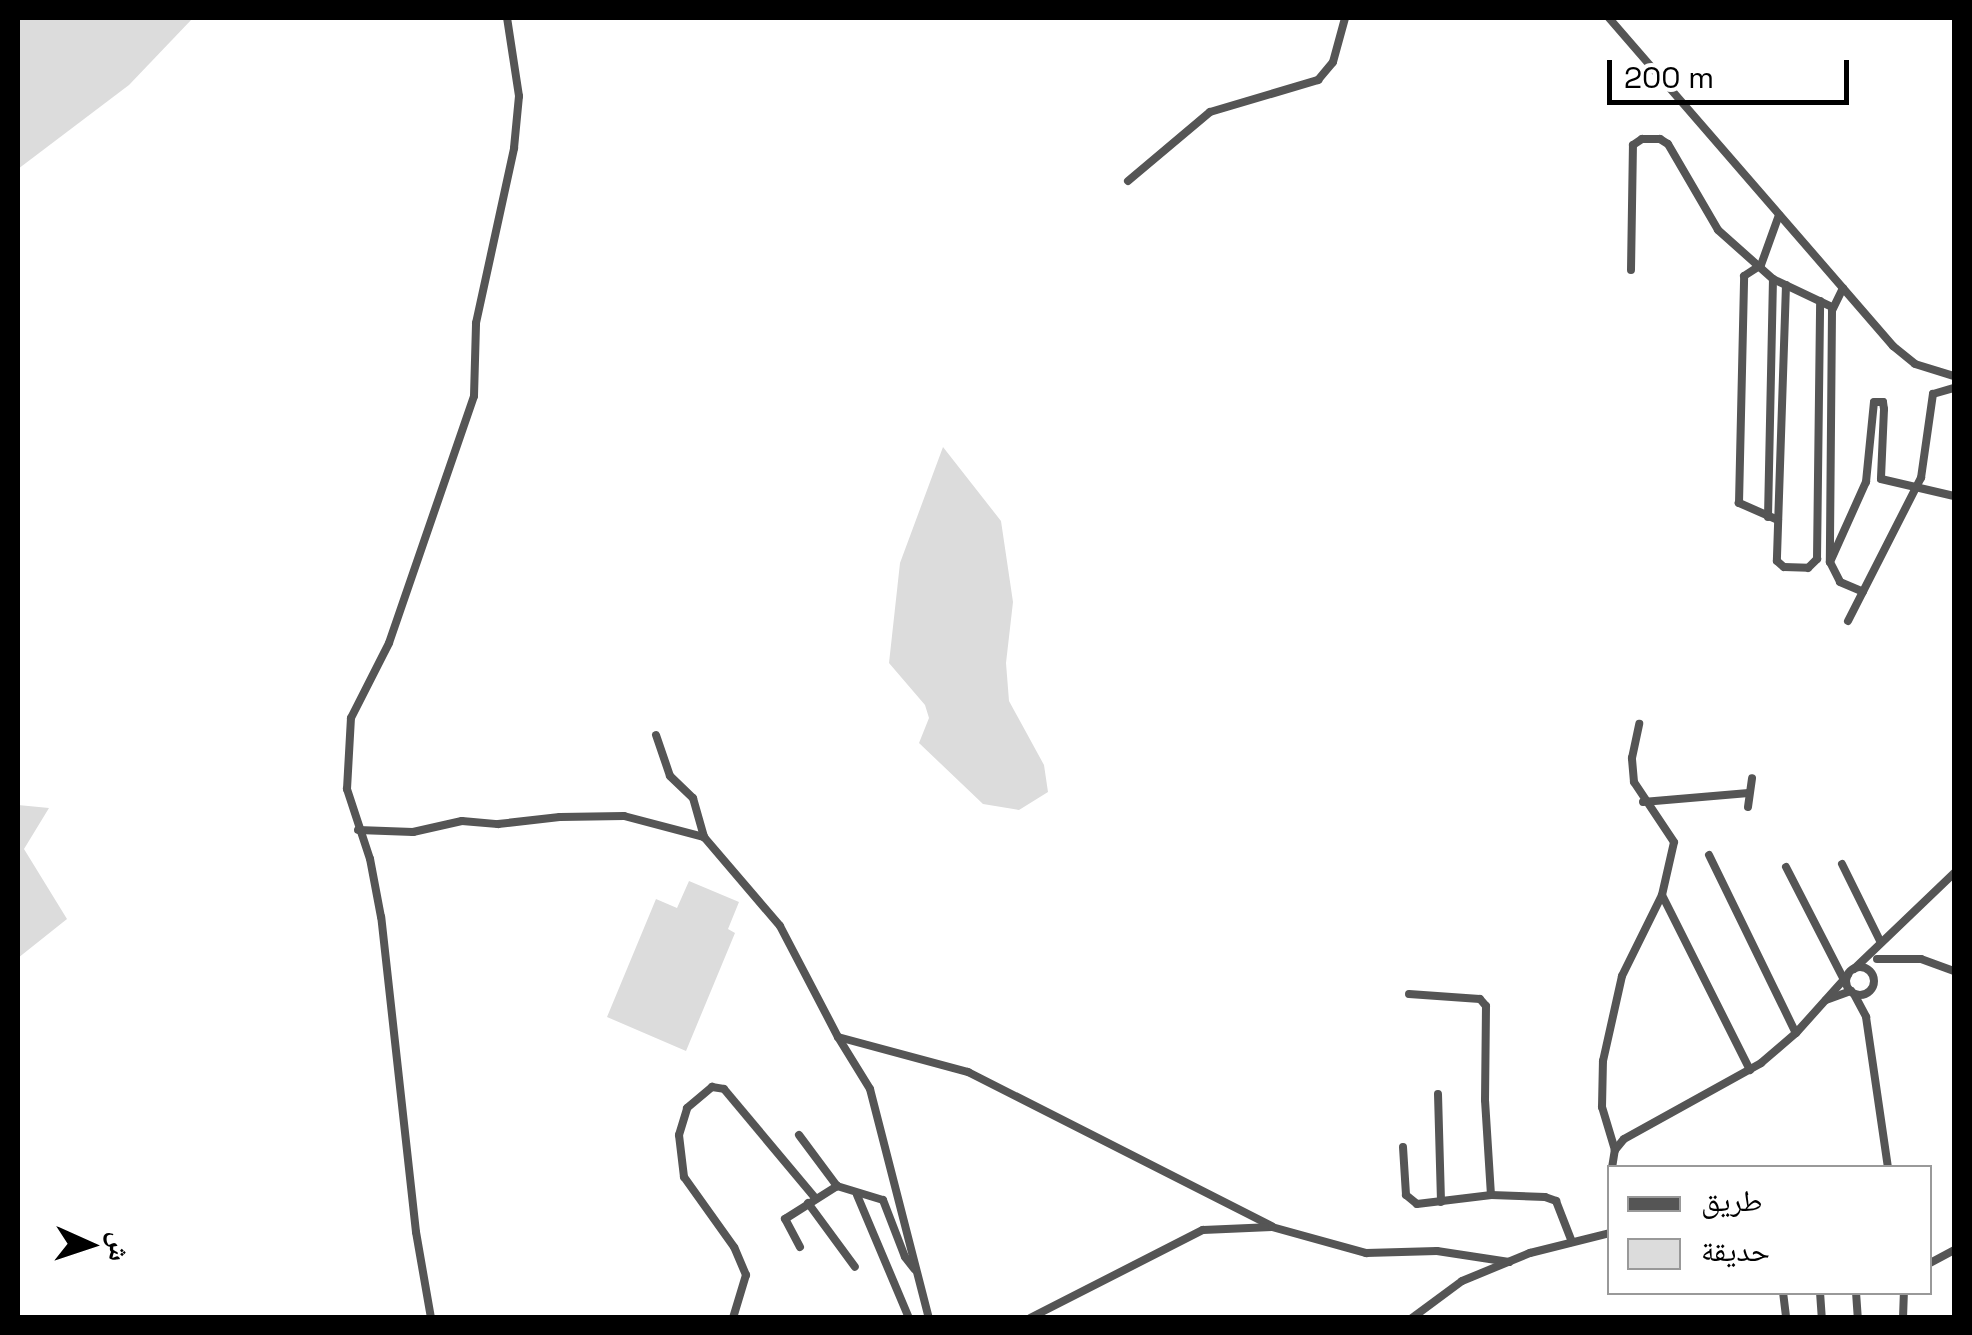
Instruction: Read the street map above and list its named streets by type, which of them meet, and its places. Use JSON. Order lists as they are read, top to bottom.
{
  "legend": ["طريق", "حديقة"],
  "scale_bar": "200 m",
  "north": "right"
}
